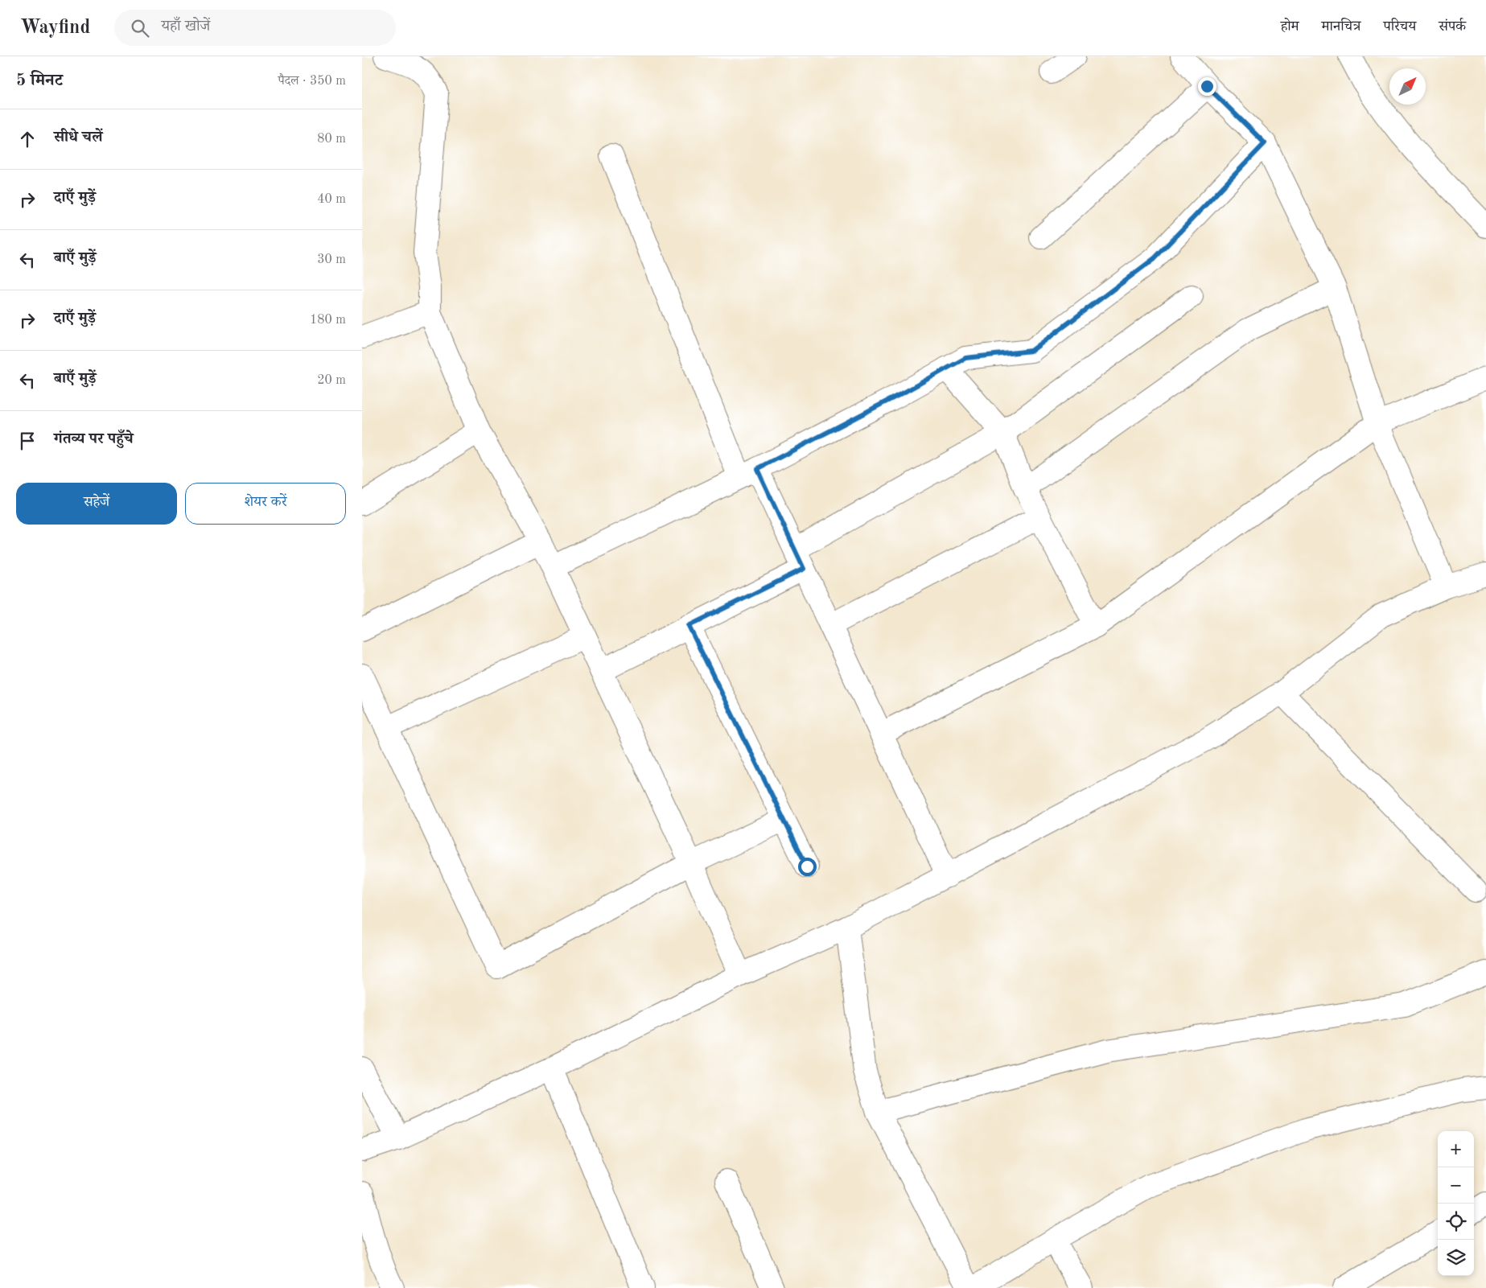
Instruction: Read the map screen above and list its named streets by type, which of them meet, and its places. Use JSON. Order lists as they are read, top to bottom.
{
  "north": "top right",
  "page": {
    "header": "Wayfind",
    "search": "यहाँ खोजें",
    "nav": [
      "होम",
      "मानचित्र",
      "परिचय",
      "संपर्क"
    ],
    "heading": ["5 मिनट", "पैदल · 350 m"],
    "list": [
      ["सीधे चलें", "80 m"],
      ["दाएँ मुड़ें", "40 m"],
      ["बाएँ मुड़ें", "30 m"],
      ["दाएँ मुड़ें", "180 m"],
      ["बाएँ मुड़ें", "20 m"],
      "गंतव्य पर पहुँचे"
    ],
    "buttons": ["सहेजें", "शेयर करें"],
    "map_buttons": ["+", "−"]
  }
}
